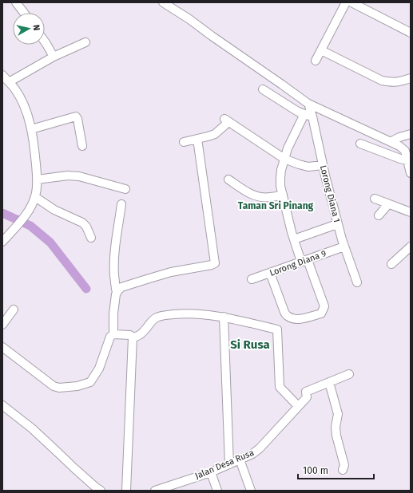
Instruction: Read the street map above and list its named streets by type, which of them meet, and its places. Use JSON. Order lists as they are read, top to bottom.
{
  "streets": {
    "street": ["Lorong Diana 1", "Lorong Diana 9", "Jalan Desa Rusa"]
  },
  "crossings": [
    ["Lorong Diana 1", "Lorong Diana 9"]
  ],
  "districts": ["Taman Sri Pinang", "Si Rusa"],
  "scale_bar": "100 m",
  "north": "right"
}
